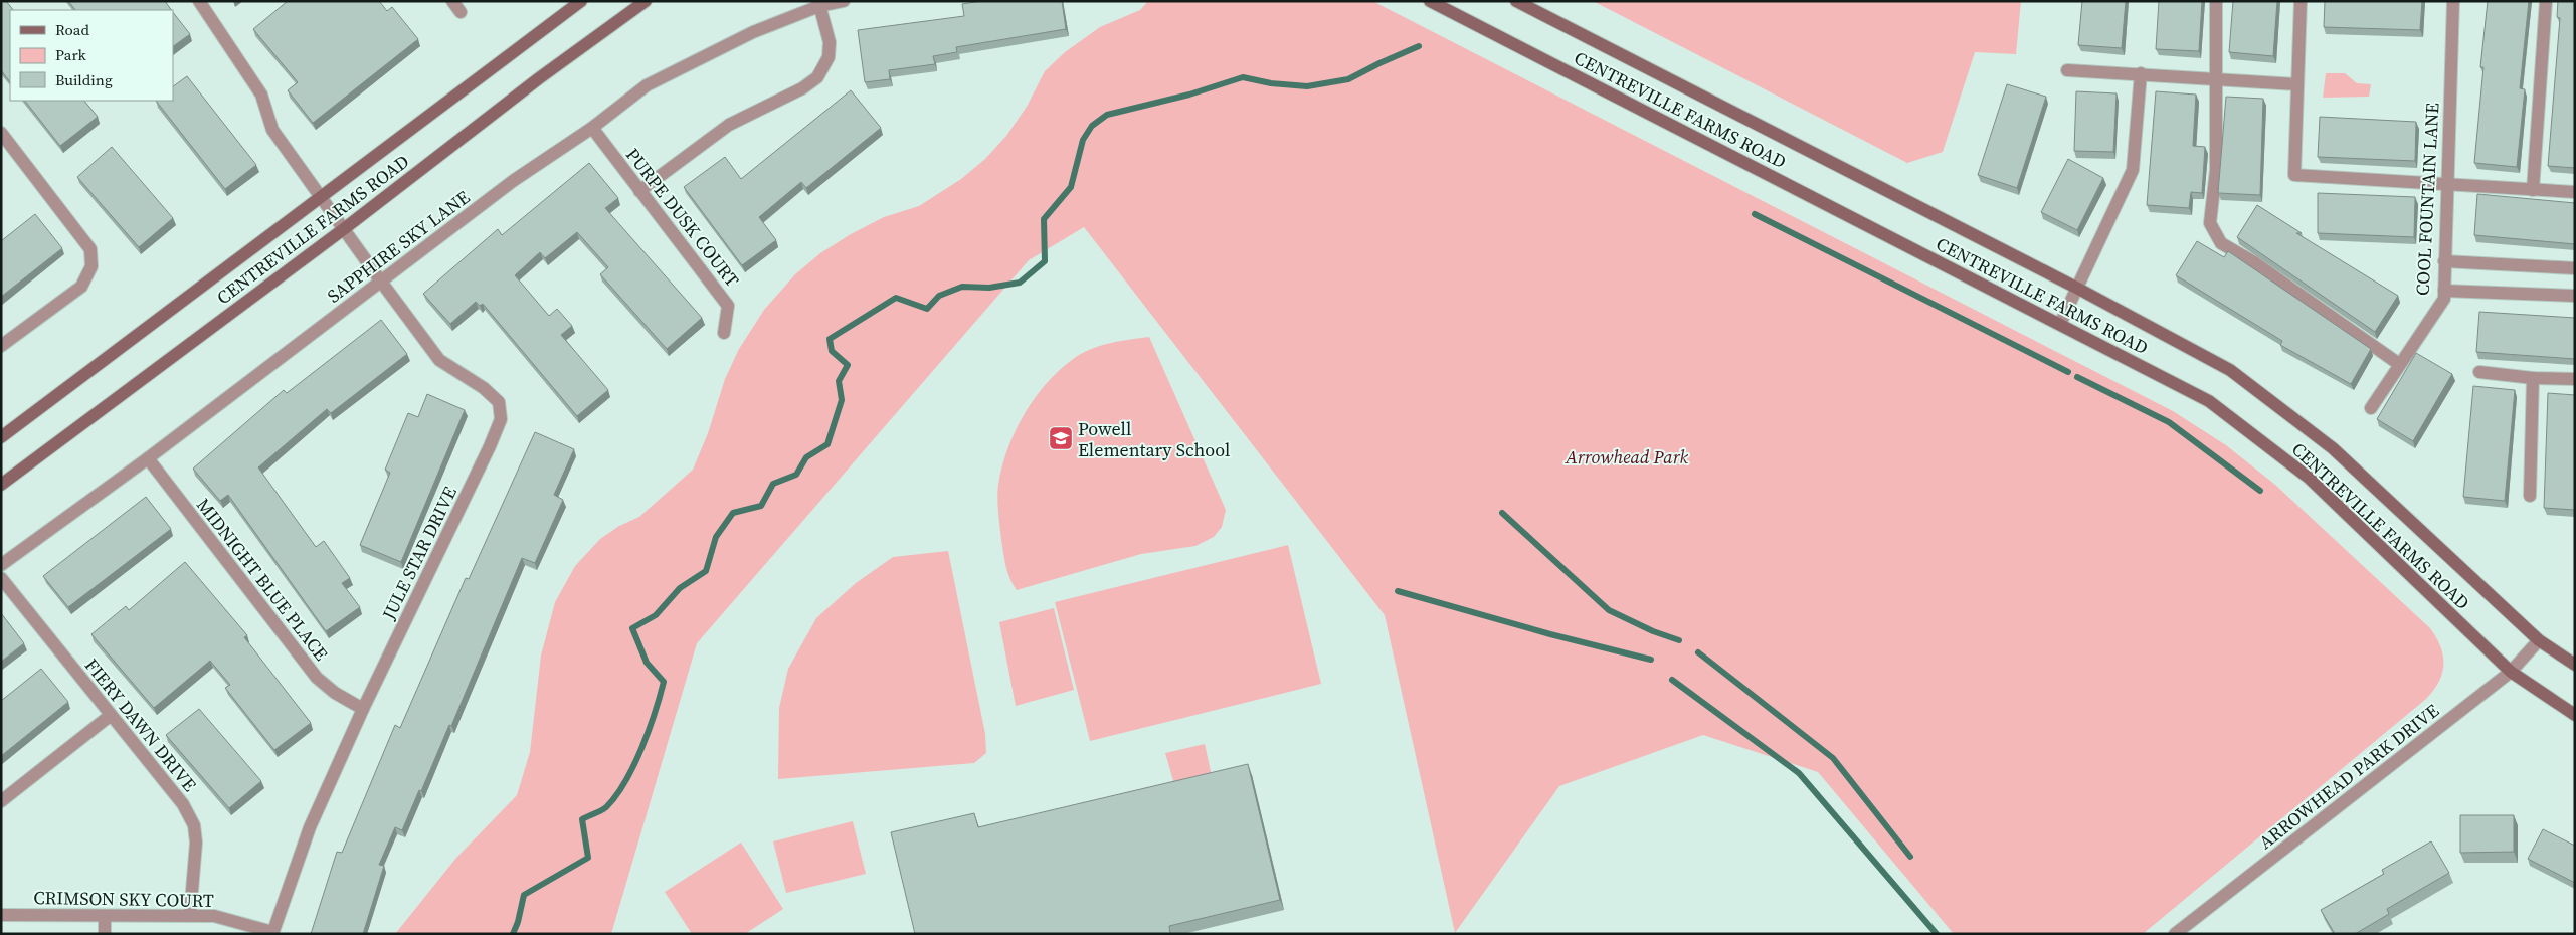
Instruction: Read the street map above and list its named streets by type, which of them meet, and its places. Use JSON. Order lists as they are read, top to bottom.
{
  "streets": {
    "street": [
      "CENTREVILLE FARMS ROAD",
      "COOL FOUNTAIN LANE",
      "PURPE DUSK COURT",
      "SAPPHIRE SKY LANE",
      "JULE STAR DRIVE",
      "MIDNIGHT BLUE PLACE",
      "FIERY DAWN DRIVE",
      "ARROWHEAD PARK DRIVE",
      "CRIMSON SKY COURT"
    ]
  },
  "crossings": [
    ["CENTREVILLE FARMS ROAD", "JULE STAR DRIVE"],
    ["CENTREVILLE FARMS ROAD", "ARROWHEAD PARK DRIVE"],
    ["PURPE DUSK COURT", "SAPPHIRE SKY LANE"],
    ["SAPPHIRE SKY LANE", "JULE STAR DRIVE"],
    ["SAPPHIRE SKY LANE", "MIDNIGHT BLUE PLACE"],
    ["JULE STAR DRIVE", "MIDNIGHT BLUE PLACE"],
    ["JULE STAR DRIVE", "CRIMSON SKY COURT"],
    ["FIERY DAWN DRIVE", "CRIMSON SKY COURT"]
  ],
  "parks": ["Arrowhead Park"],
  "places": {
    "school or university": ["Powell Elementary School"]
  },
  "legend": ["Road", "Park", "Building"]
}
